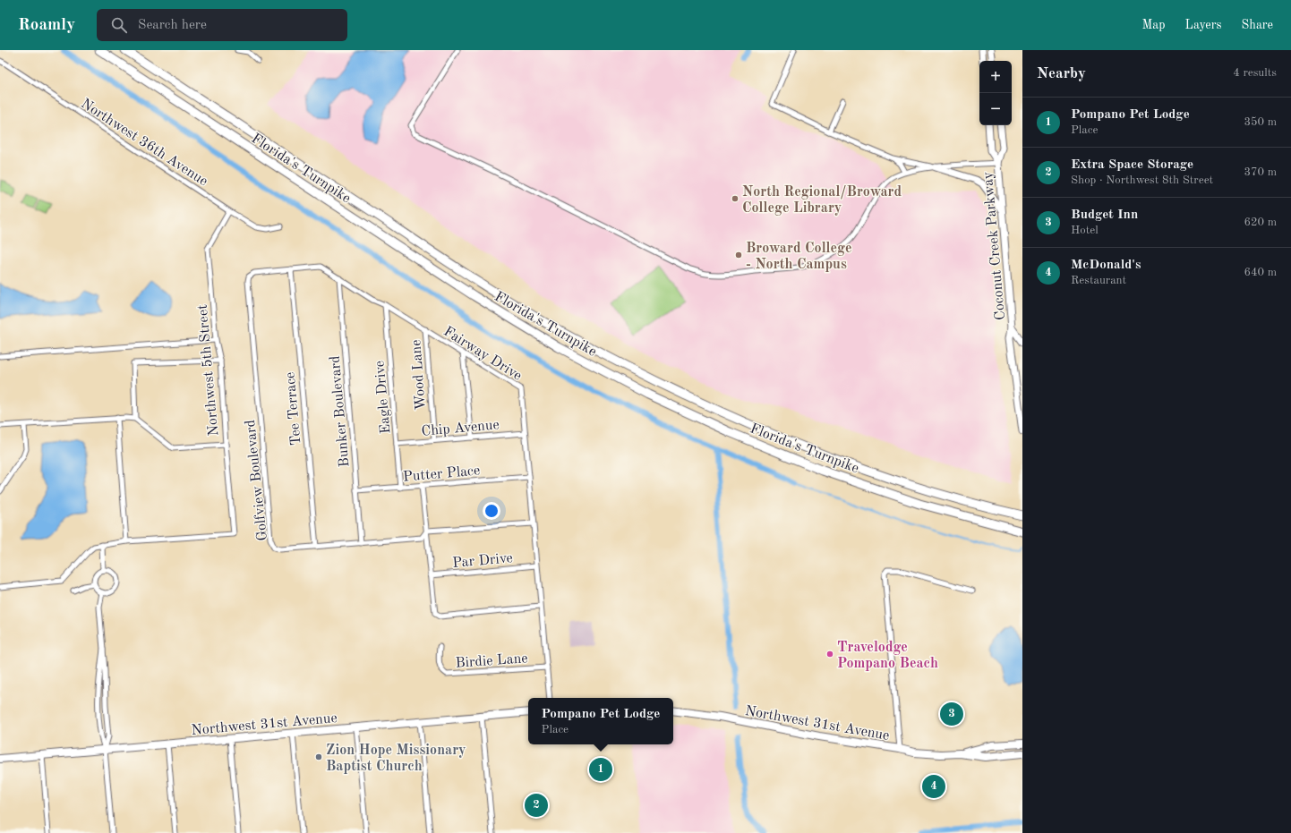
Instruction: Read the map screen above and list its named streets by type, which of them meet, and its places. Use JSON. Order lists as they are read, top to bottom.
{
  "streets": {
    "highway": ["Florida's Turnpike"],
    "main road": ["Coconut Creek Parkway", "Northwest 31st Avenue"],
    "street": [
      "Northwest 36th Avenue",
      "Fairway Drive",
      "Northwest 5th Street",
      "Wood Lane",
      "Eagle Drive",
      "Tee Terrace",
      "Bunker Boulevard",
      "Chip Avenue",
      "Putter Place",
      "Golfview Boulevard",
      "Par Drive",
      "Birdie Lane"
    ]
  },
  "crossings": [
    ["Northwest 36th Avenue", "Northwest 5th Street"],
    ["Fairway Drive", "Wood Lane"],
    ["Fairway Drive", "Eagle Drive"],
    ["Fairway Drive", "Tee Terrace"],
    ["Fairway Drive", "Bunker Boulevard"],
    ["Fairway Drive", "Chip Avenue"],
    ["Fairway Drive", "Putter Place"],
    ["Fairway Drive", "Golfview Boulevard"],
    ["Fairway Drive", "Par Drive"],
    ["Fairway Drive", "Birdie Lane"],
    ["Wood Lane", "Chip Avenue"],
    ["Eagle Drive", "Chip Avenue"],
    ["Eagle Drive", "Putter Place"],
    ["Tee Terrace", "Golfview Boulevard"],
    ["Bunker Boulevard", "Putter Place"],
    ["Bunker Boulevard", "Golfview Boulevard"]
  ],
  "places": [
    "North Regional/Broward College Library",
    "Broward College - North Campus",
    "Travelodge Pompano Beach",
    "Zion Hope Missionary Baptist Church"
  ],
  "page": {
    "header": "Roamly",
    "search": "Search here",
    "nav": ["Map", "Layers", "Share"],
    "heading": ["Nearby", "4 results"],
    "map_buttons": ["+", "−"],
    "list": [
      {
        "mark": "1",
        "name": "Pompano Pet Lodge",
        "note": "Place",
        "value": "350 m"
      },
      {
        "mark": "2",
        "name": "Extra Space Storage",
        "note": "Shop · Northwest 8th Street",
        "value": "370 m"
      },
      {
        "mark": "3",
        "name": "Budget Inn",
        "note": "Hotel",
        "value": "620 m"
      },
      {
        "mark": "4",
        "name": "McDonald's",
        "note": "Restaurant",
        "value": "640 m"
      }
    ],
    "popup": ["Pompano Pet Lodge", "Place"],
    "pins": [
      "3",
      "1",
      "4",
      "2"
    ]
  }
}
